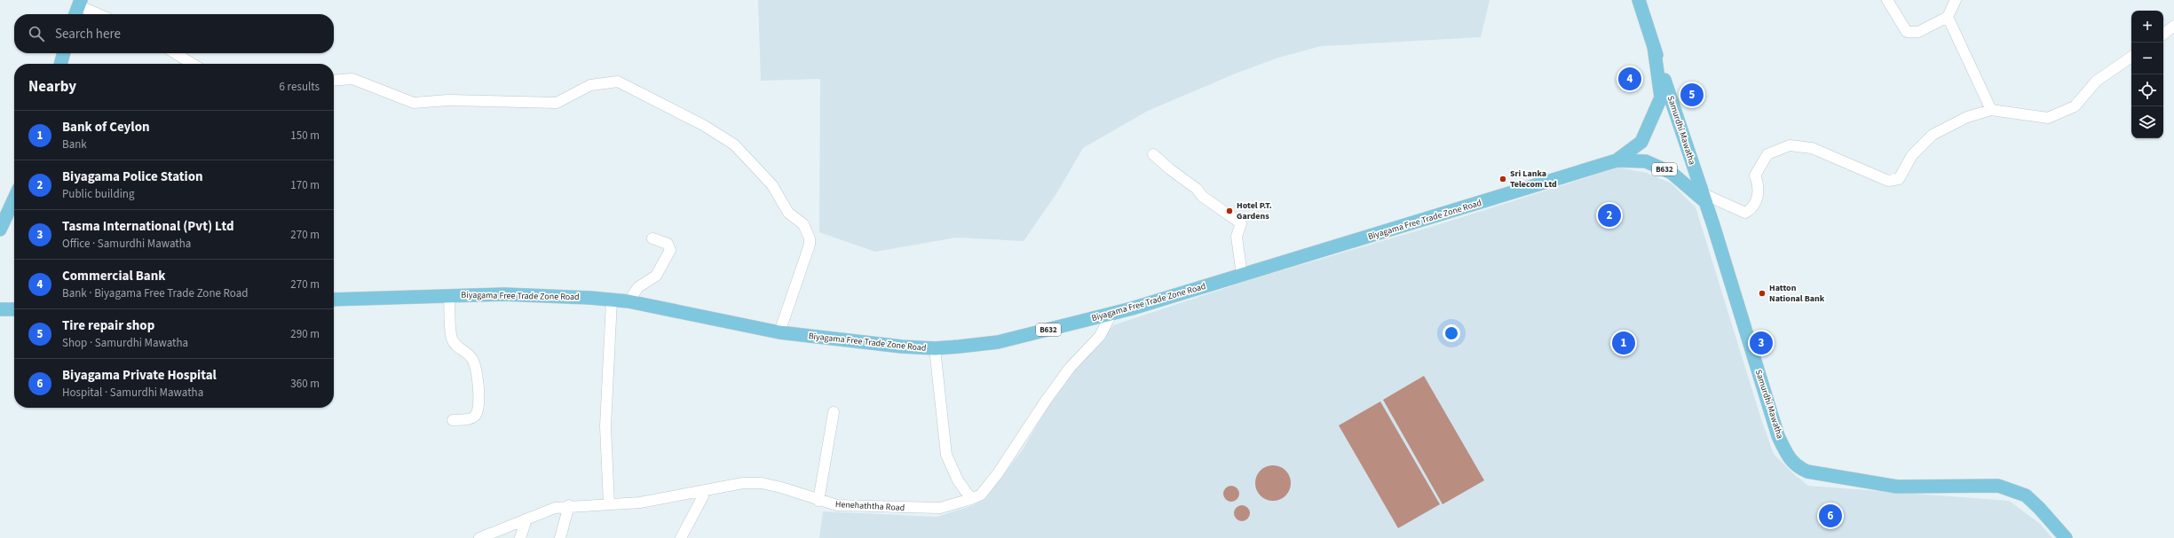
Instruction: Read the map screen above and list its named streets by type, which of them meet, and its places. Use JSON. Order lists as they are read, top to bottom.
{
  "streets": {
    "main road": ["Samurdhi Mawatha", "B632", "Biyagama Free Trade Zone Road"],
    "street": ["Henehaththa Road"]
  },
  "crossings": [
    ["Samurdhi Mawatha", "Biyagama Free Trade Zone Road"],
    ["Biyagama Free Trade Zone Road", "Henehaththa Road"]
  ],
  "places": ["Sri Lanka Telecom Ltd", "Hotel P.T. Gardens", "Hatton National Bank"],
  "page": {
    "map_buttons": ["+", "−"],
    "search": "Search here",
    "heading": ["Nearby", "6 results"],
    "pins": [
      "4",
      "5",
      "2",
      "1",
      "3",
      "6"
    ],
    "list": [
      {
        "mark": "1",
        "name": "Bank of Ceylon",
        "note": "Bank",
        "value": "150 m"
      },
      {
        "mark": "2",
        "name": "Biyagama Police Station",
        "note": "Public building",
        "value": "170 m"
      },
      {
        "mark": "3",
        "name": "Tasma International (Pvt) Ltd",
        "note": "Office · Samurdhi Mawatha",
        "value": "270 m"
      },
      {
        "mark": "4",
        "name": "Commercial Bank",
        "note": "Bank · Biyagama Free Trade Zone Road",
        "value": "270 m"
      },
      {
        "mark": "5",
        "name": "Tire repair shop",
        "note": "Shop · Samurdhi Mawatha",
        "value": "290 m"
      },
      {
        "mark": "6",
        "name": "Biyagama Private Hospital",
        "note": "Hospital · Samurdhi Mawatha",
        "value": "360 m"
      }
    ]
  }
}
